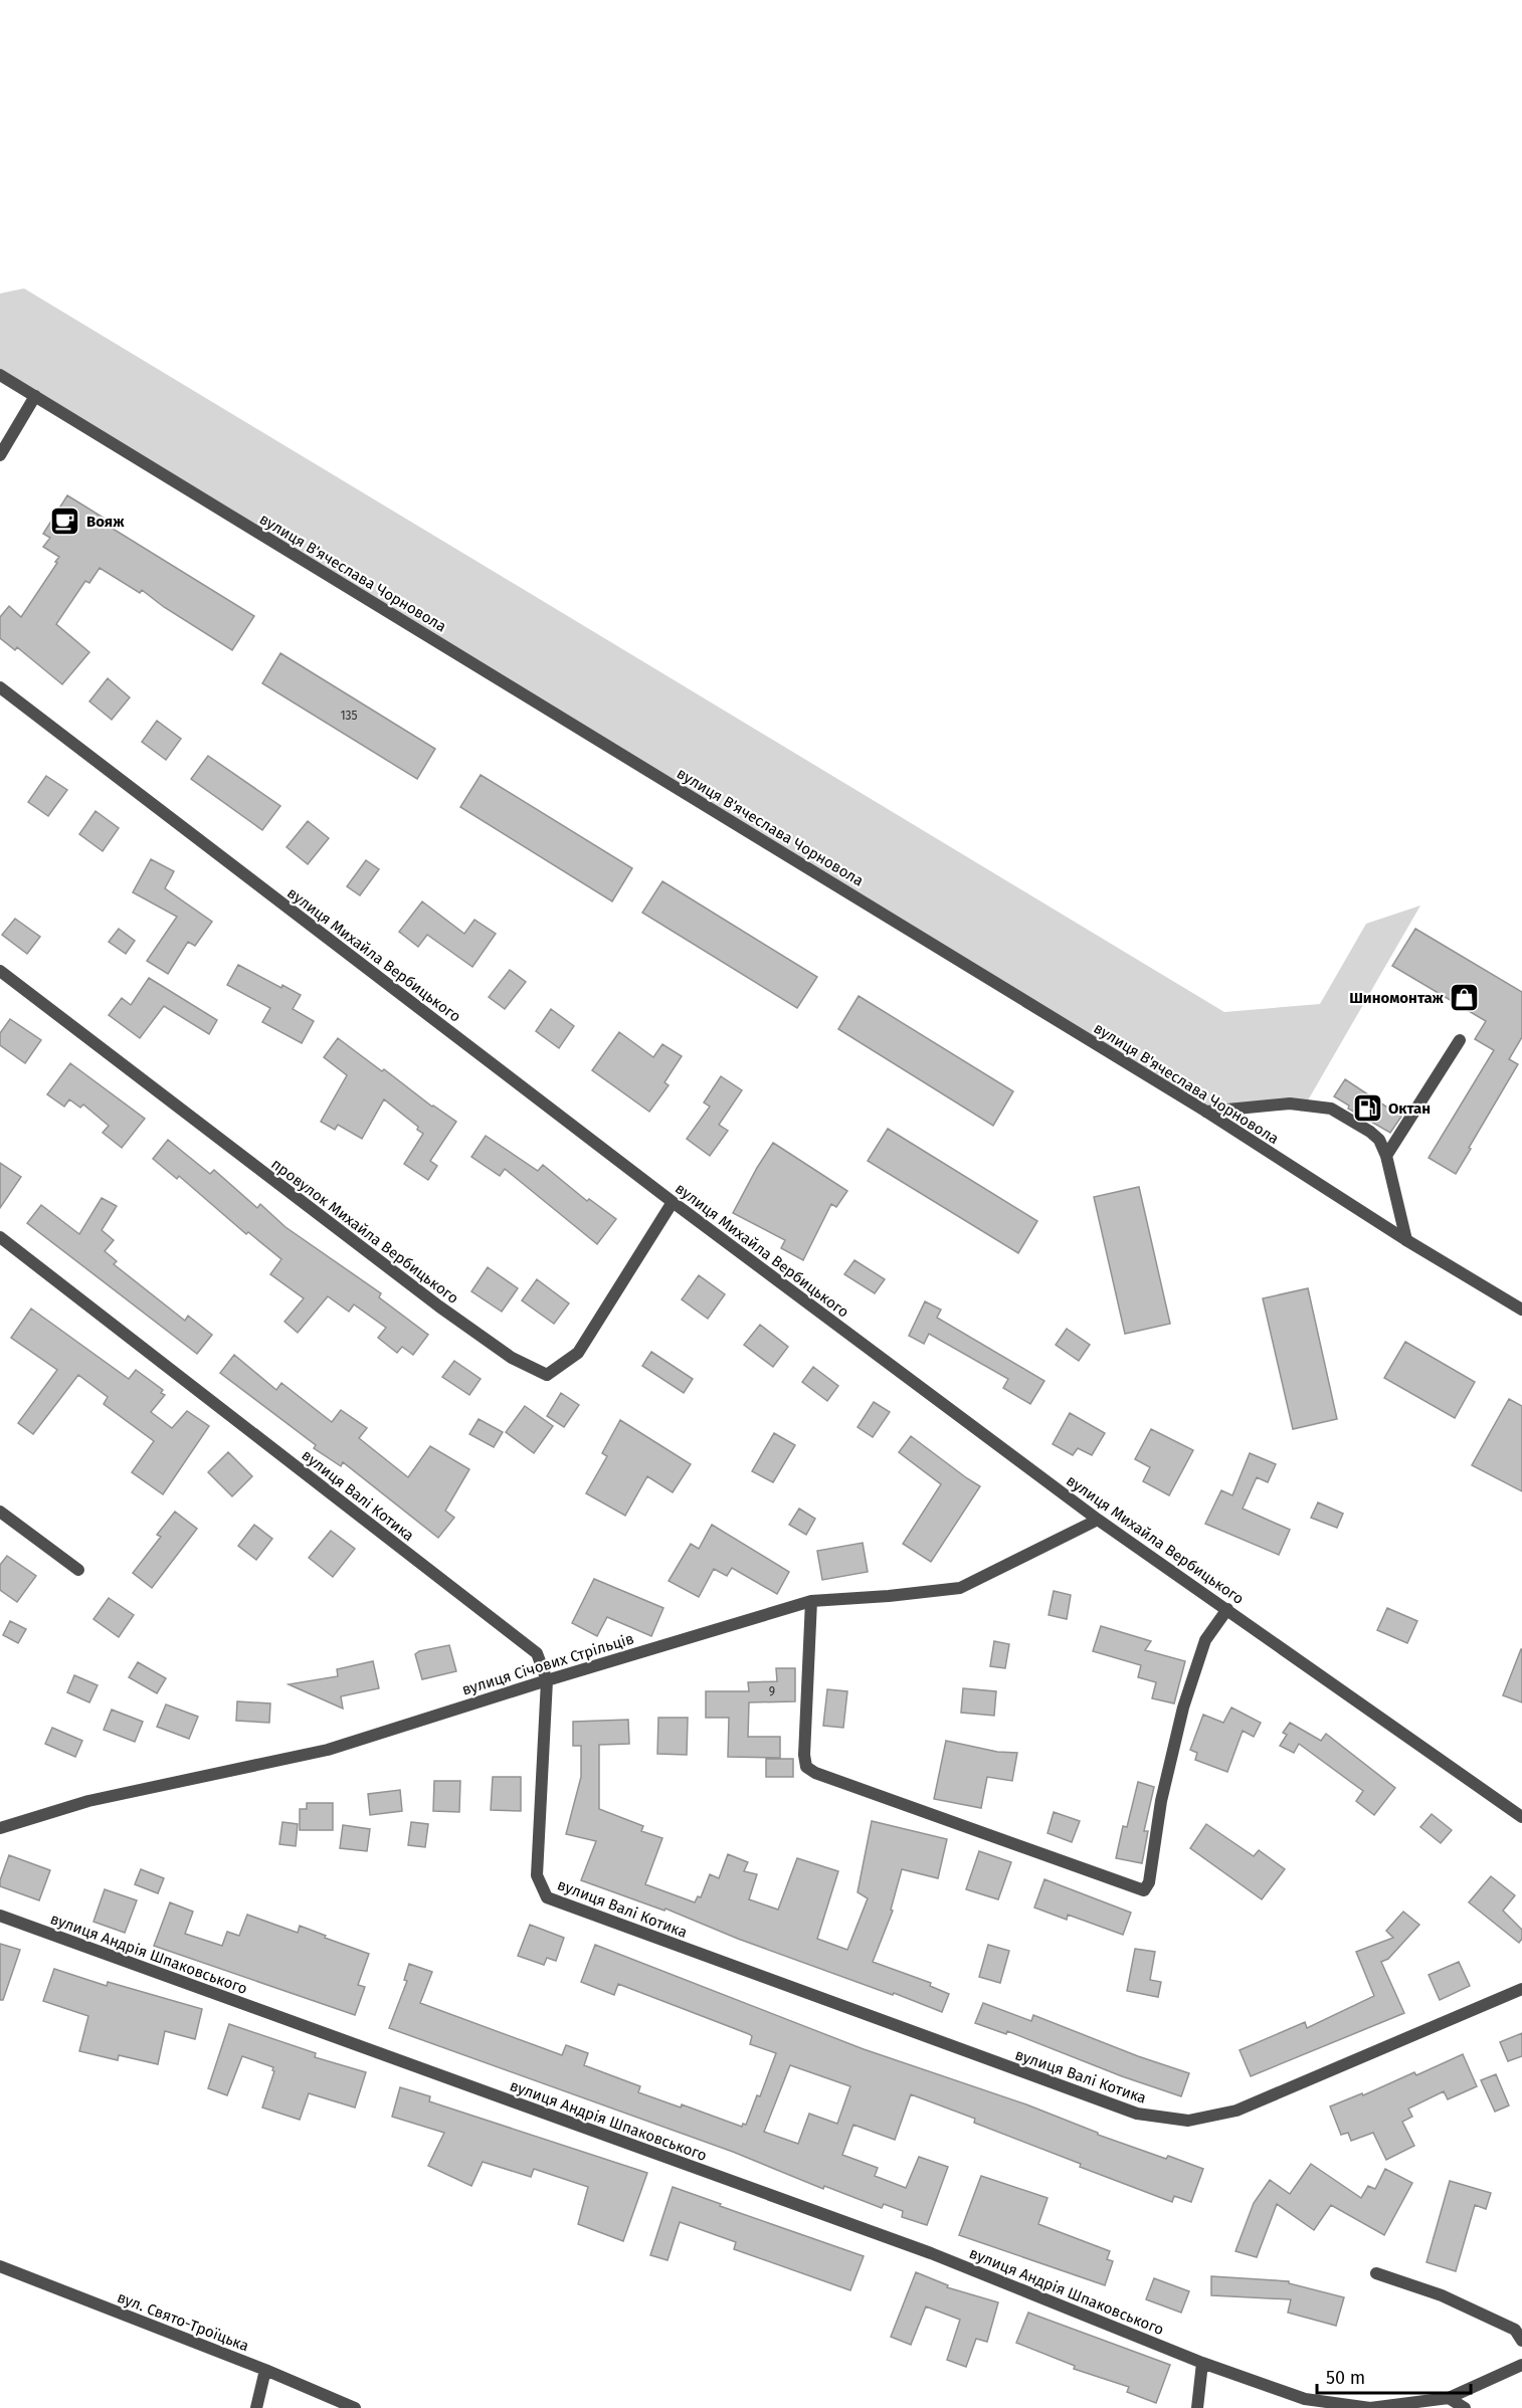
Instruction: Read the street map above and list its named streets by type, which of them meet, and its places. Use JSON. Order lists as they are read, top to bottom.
{
  "streets": {
    "street": [
      "вулиця В'ячеслава Чорновола",
      "вулиця Михайла Вербицького",
      "провулок Михайла Вербицького",
      "вулиця Валі Котика",
      "вулиця Січових Стрільців",
      "вулиця Андрія Шпаковського",
      "вул. Свято-Троїцька"
    ]
  },
  "crossings": [
    ["вулиця Михайла Вербицького", "провулок Михайла Вербицького"],
    ["вулиця Михайла Вербицького", "вулиця Січових Стрільців"],
    ["вулиця Валі Котика", "вулиця Січових Стрільців"]
  ],
  "places": {
    "cafe": ["Вояж"],
    "shop": ["Шиномонтаж"],
    "fuel station": ["Октан"]
  },
  "house_numbers": ["135", "9"],
  "scale_bar": "50 m"
}
